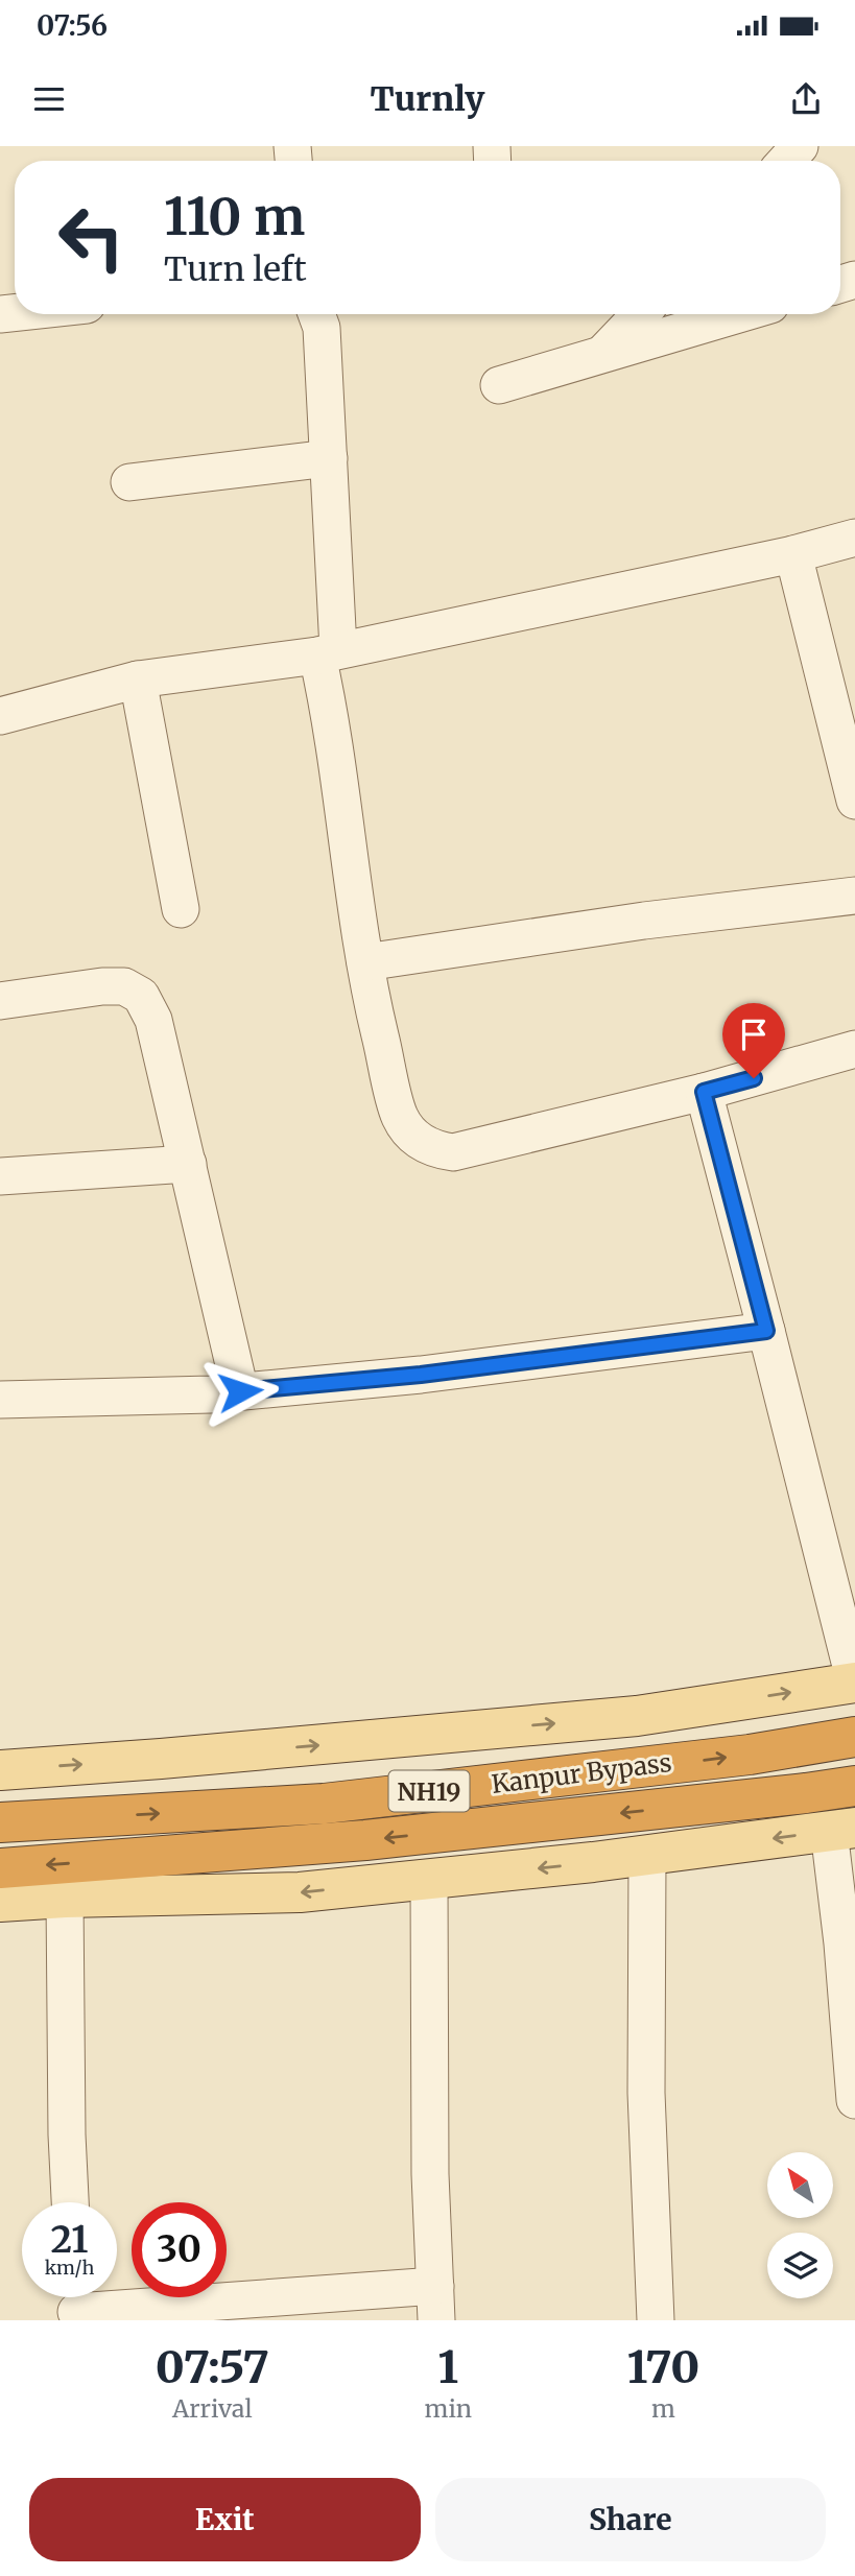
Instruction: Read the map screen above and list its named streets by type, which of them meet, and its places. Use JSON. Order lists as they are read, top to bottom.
{
  "streets": {
    "highway": ["Kanpur Bypass", "NH19"]
  },
  "north": "top left",
  "page": {
    "status": "07:56",
    "header": "Turnly",
    "turn": ["110 m", "Turn left"],
    "speed": "21 km/h",
    "limit": "30",
    "eta": [
      "07:57",
      "Arrival",
      "1",
      "min",
      "170",
      "m"
    ],
    "buttons": ["Exit", "Share"]
  }
}
